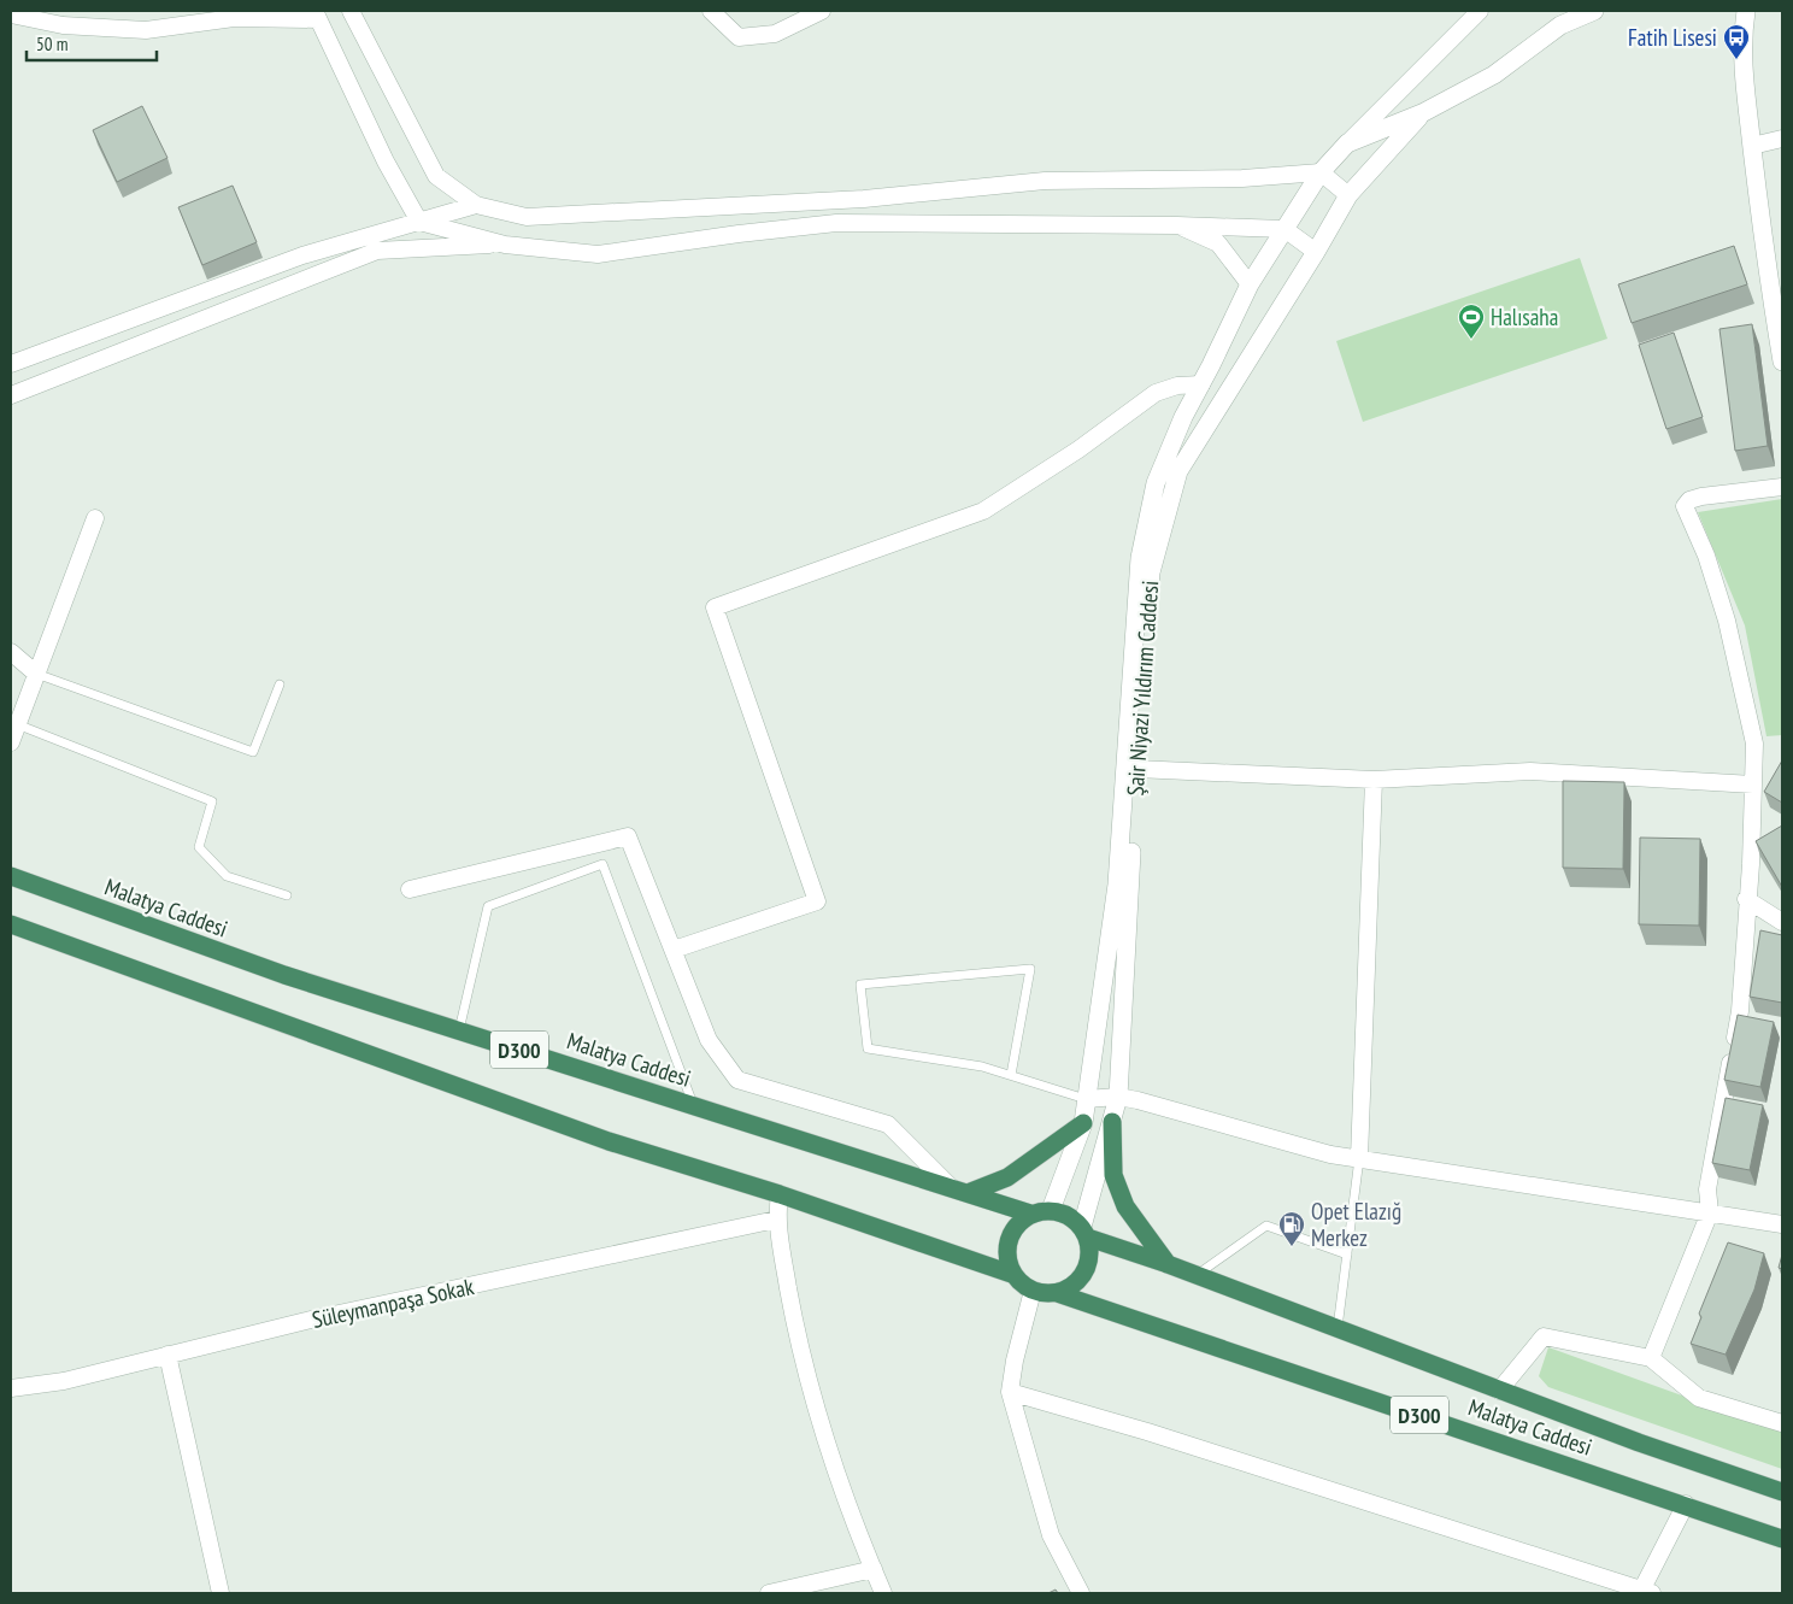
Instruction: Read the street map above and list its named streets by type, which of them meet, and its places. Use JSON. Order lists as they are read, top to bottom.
{
  "streets": {
    "highway": ["Malatya Caddesi", "D300"],
    "street": ["Şair Niyazi Yıldırım Caddesi", "Süleymanpaşa Sokak"]
  },
  "crossings": [
    ["Şair Niyazi Yıldırım Caddesi", "Malatya Caddesi"],
    ["Şair Niyazi Yıldırım Caddesi", "D300"],
    ["Malatya Caddesi", "D300"]
  ],
  "places": {
    "bus stop": ["Fatih Lisesi"],
    "sports": ["Halısaha"],
    "fuel station": ["Opet Elazığ Merkez"]
  },
  "scale_bar": "50 m"
}
